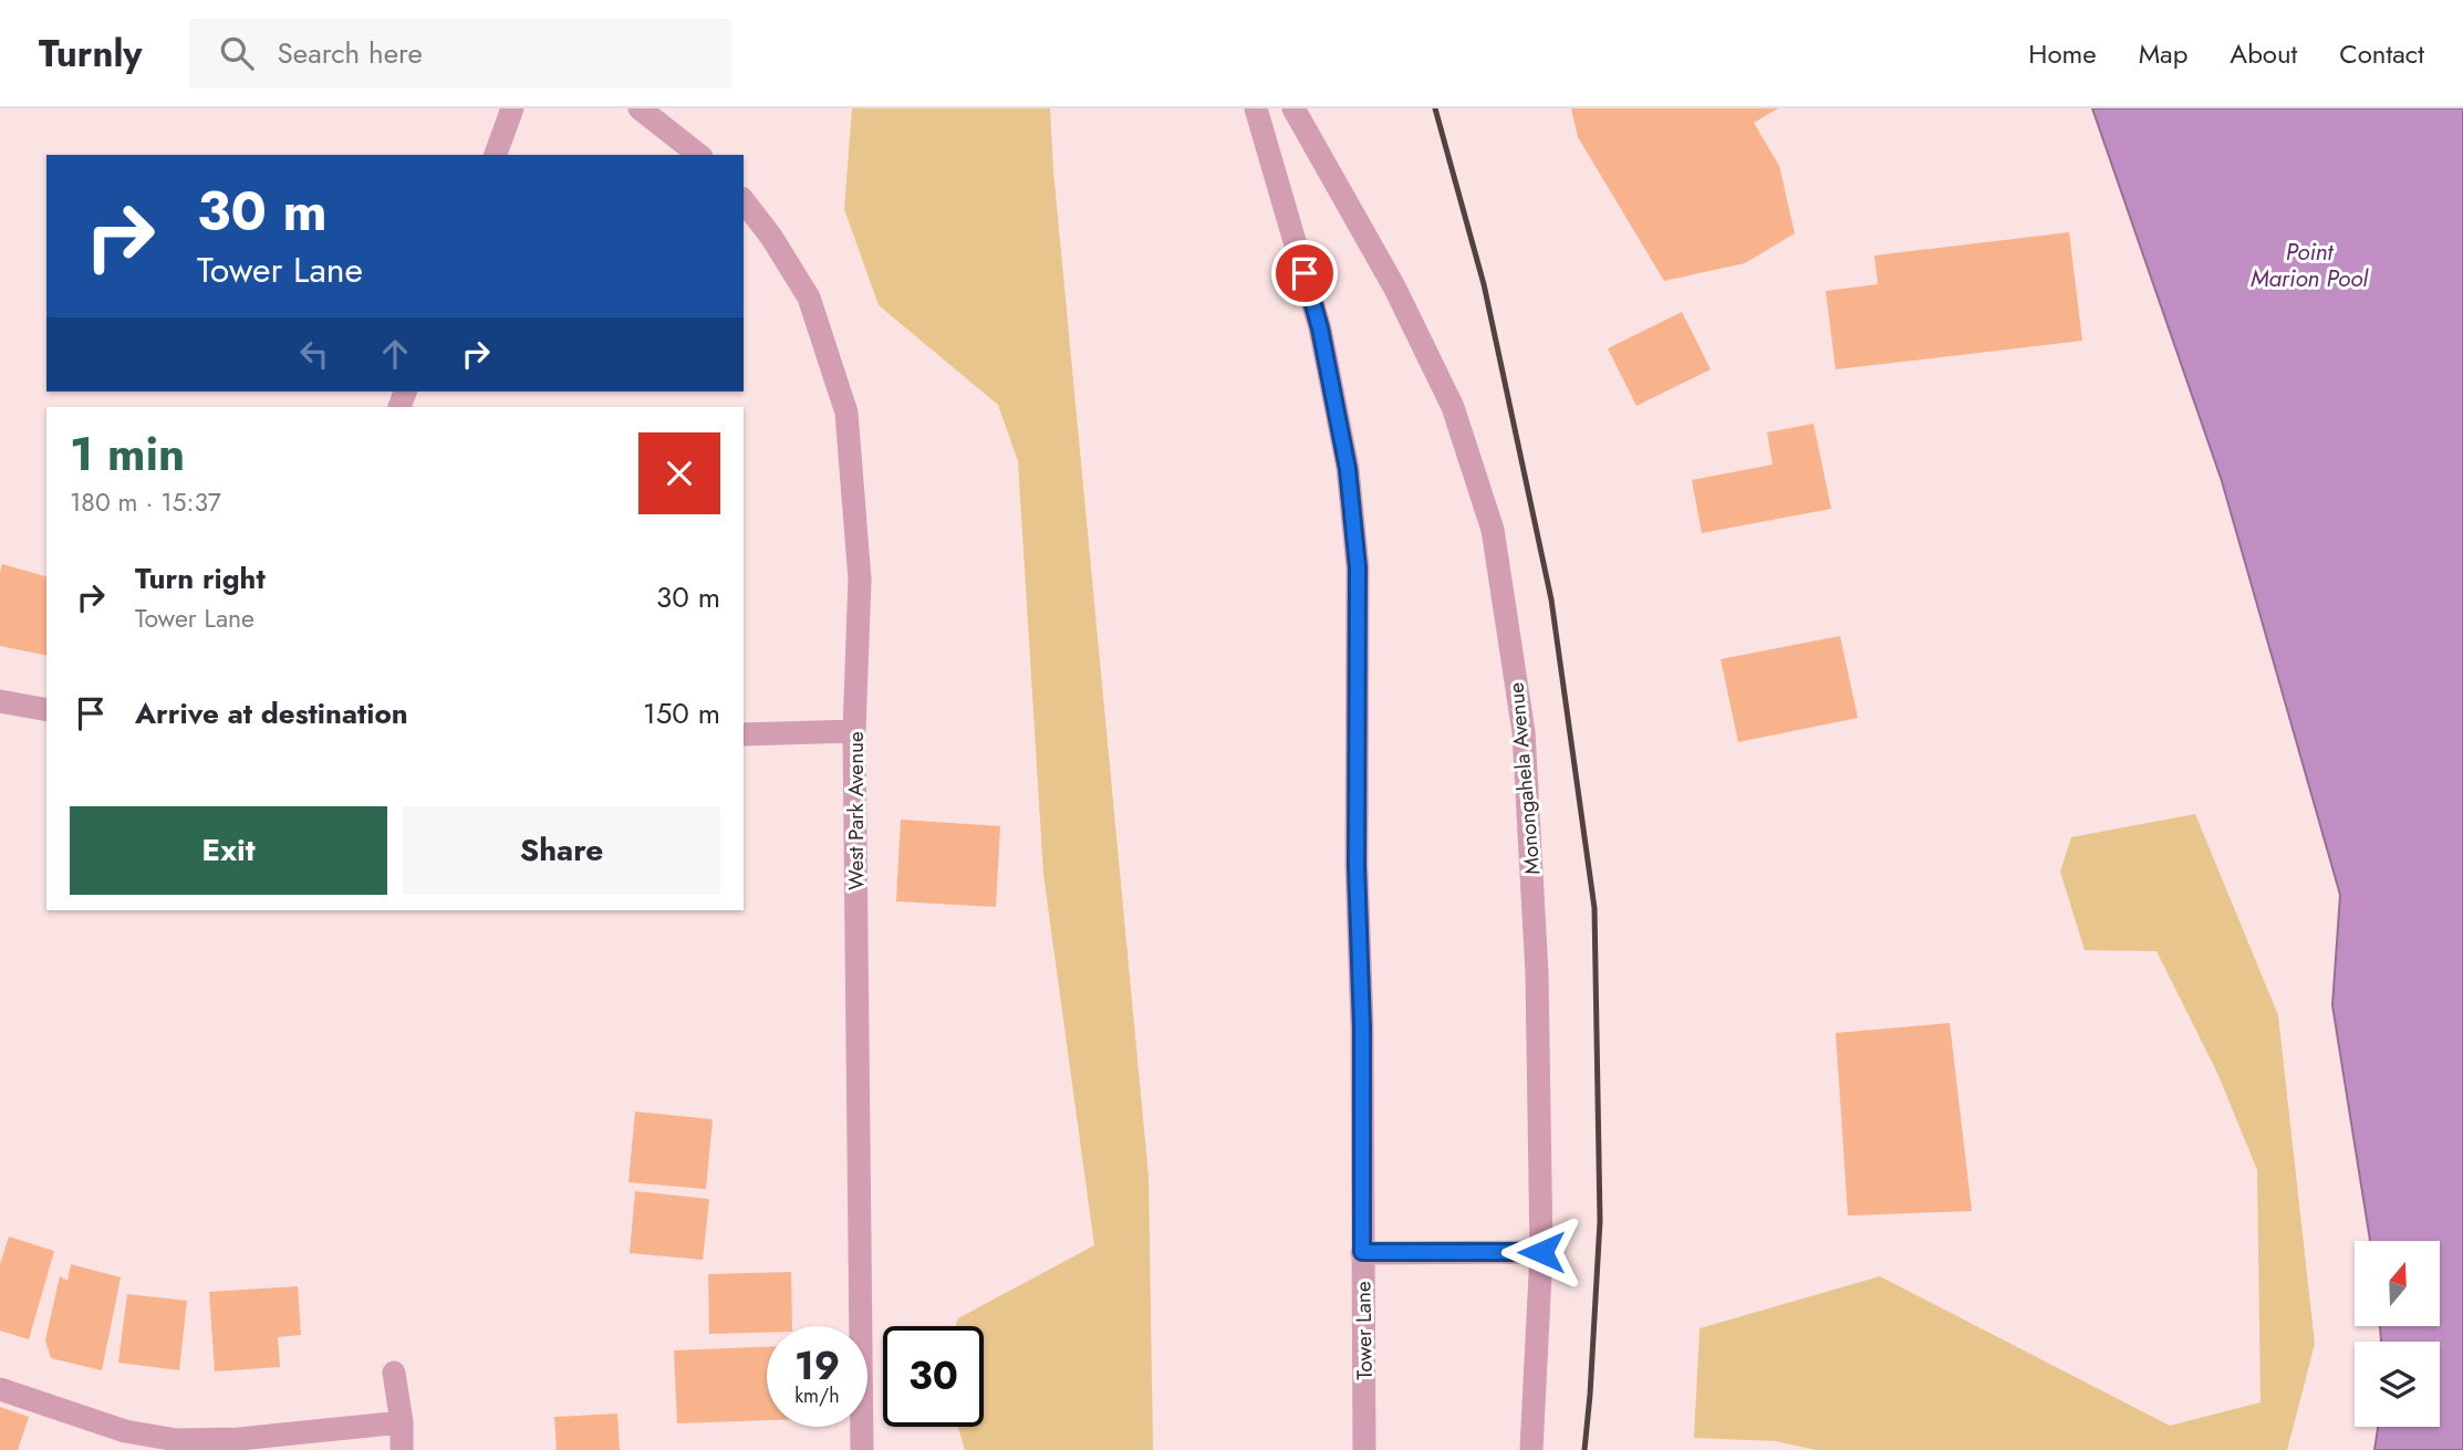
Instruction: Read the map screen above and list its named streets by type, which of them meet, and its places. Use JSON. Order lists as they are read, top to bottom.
{
  "streets": {
    "street": ["Monongahela Avenue", "West Park Avenue", "Tower Lane"]
  },
  "water": ["Point Marion Pool"],
  "north": "top",
  "page": {
    "header": "Turnly",
    "search": "Search here",
    "nav": [
      "Home",
      "Map",
      "About",
      "Contact"
    ],
    "turn": ["30 m", "Tower Lane"],
    "heading": ["1 min", "180 m · 15:37"],
    "list": [
      {
        "name": "Turn right",
        "note": "Tower Lane",
        "value": "30 m"
      },
      {
        "name": "Arrive at destination",
        "value": "150 m"
      }
    ],
    "buttons": ["Exit", "Share"],
    "speed": "19 km/h",
    "limit": "30"
  }
}
